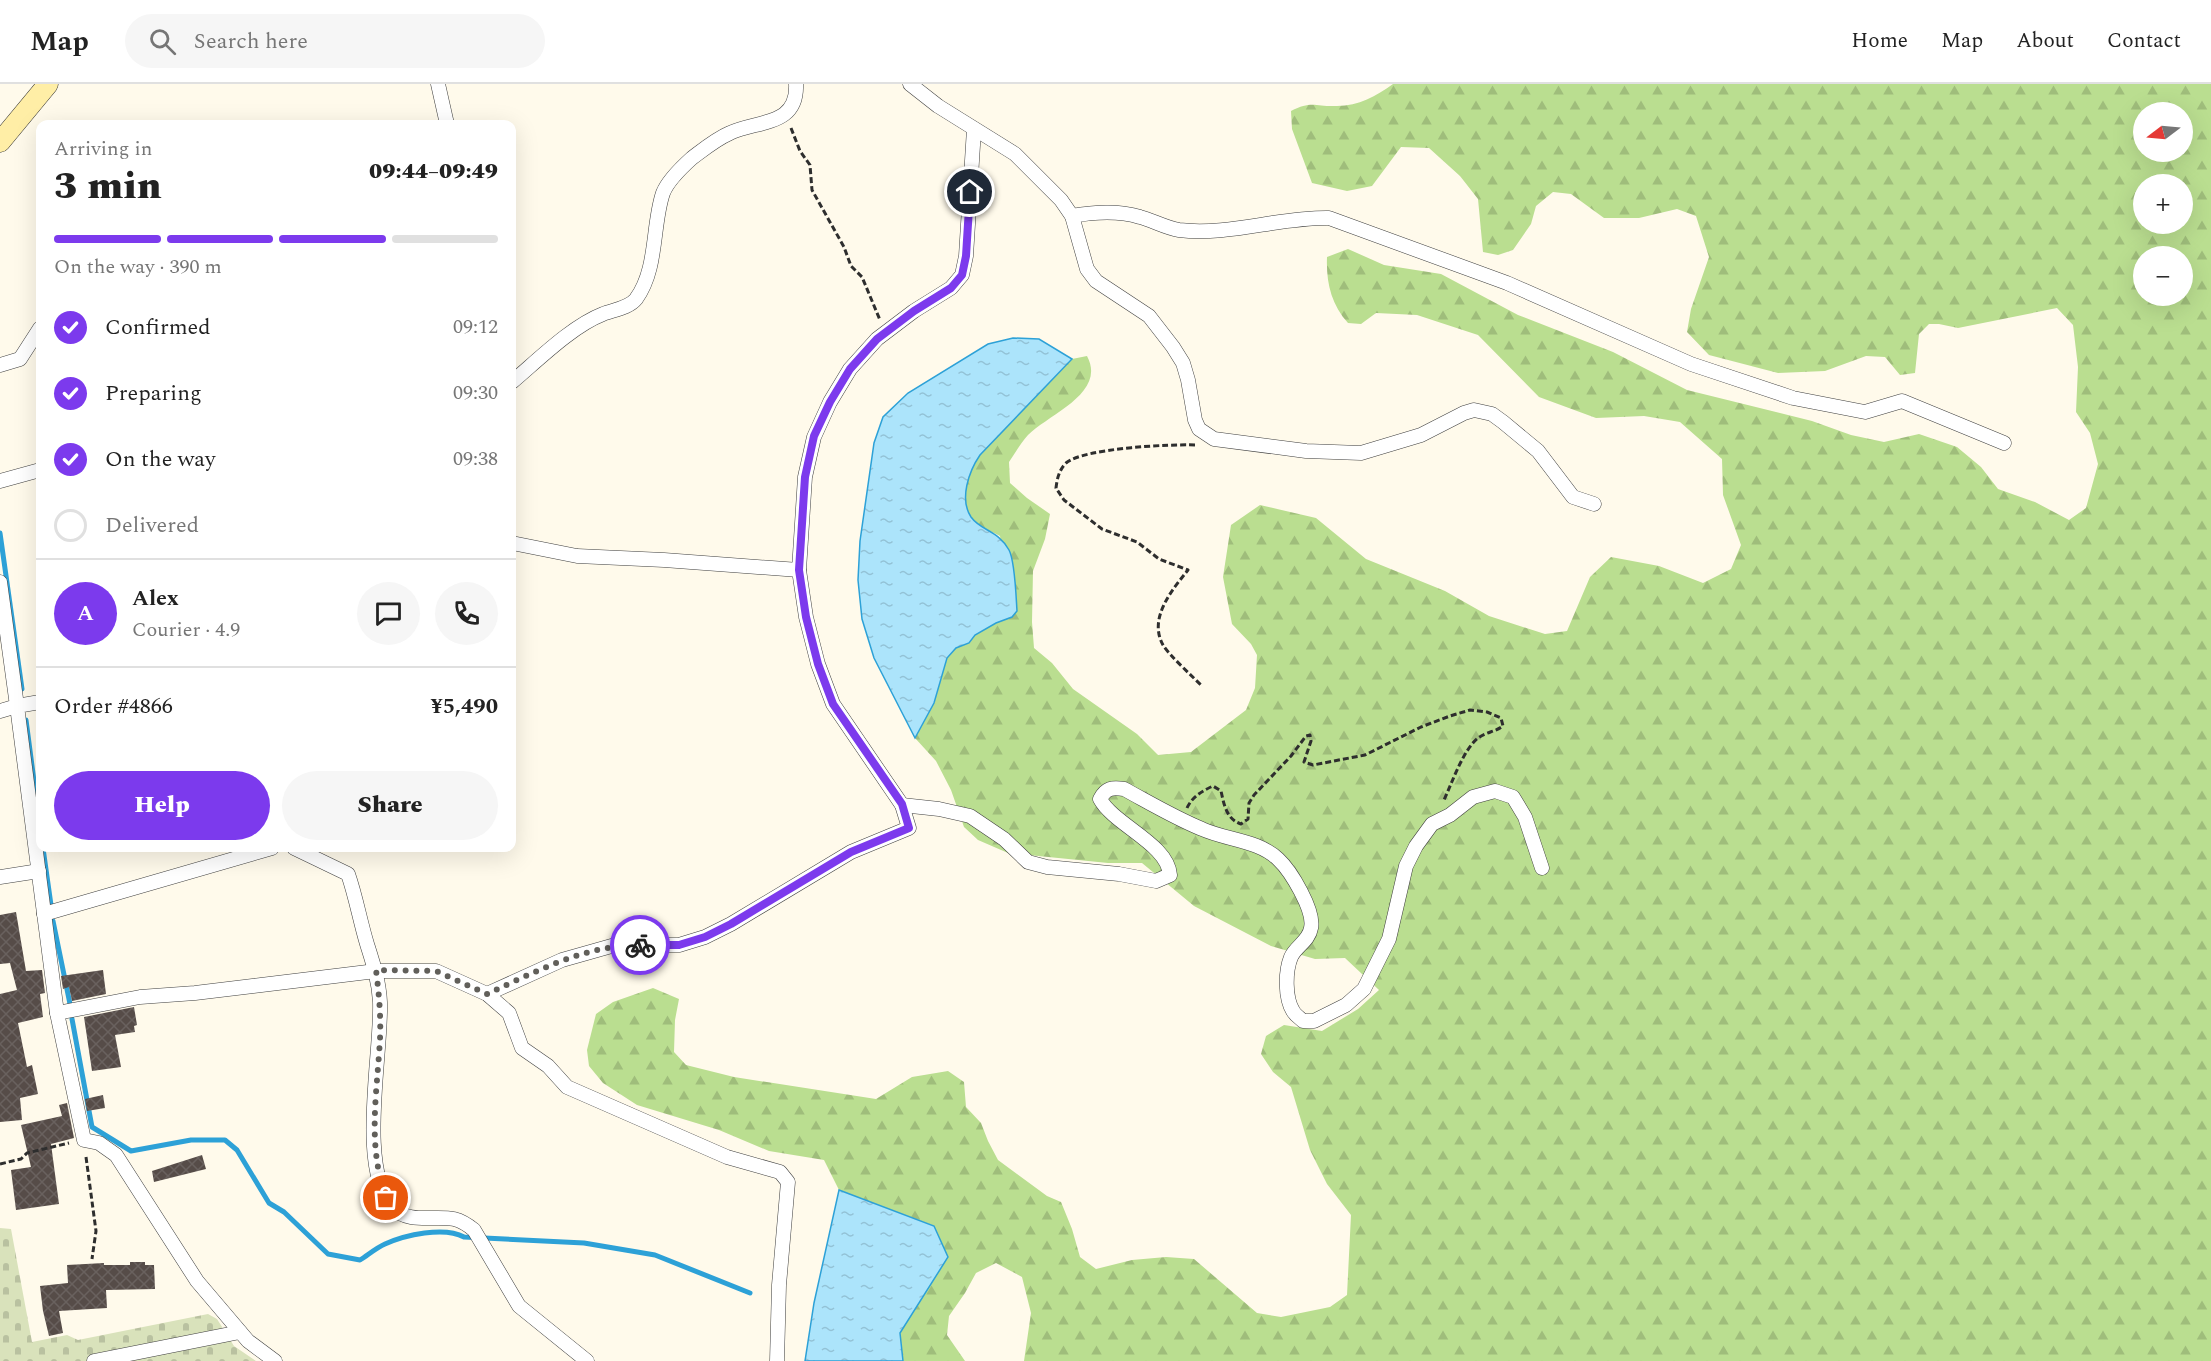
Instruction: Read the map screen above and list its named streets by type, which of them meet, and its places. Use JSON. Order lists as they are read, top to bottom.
{
  "north": "left",
  "page": {
    "header": "Map",
    "search": "Search here",
    "nav": [
      "Home",
      "Map",
      "About",
      "Contact"
    ],
    "map_buttons": ["+", "−"],
    "heading": ["3 min", "Arriving in", "09:44–09:49"],
    "panel": [
      "Alex",
      "Courier · 4.9",
      "Order #4866",
      "¥5,490"
    ],
    "bar": "On the way · 390 m",
    "list": [
      ["Confirmed", "09:12"],
      ["Preparing", "09:30"],
      ["On the way", "09:38"],
      "Delivered"
    ],
    "round": "A",
    "buttons": ["Help", "Share"]
  }
}
